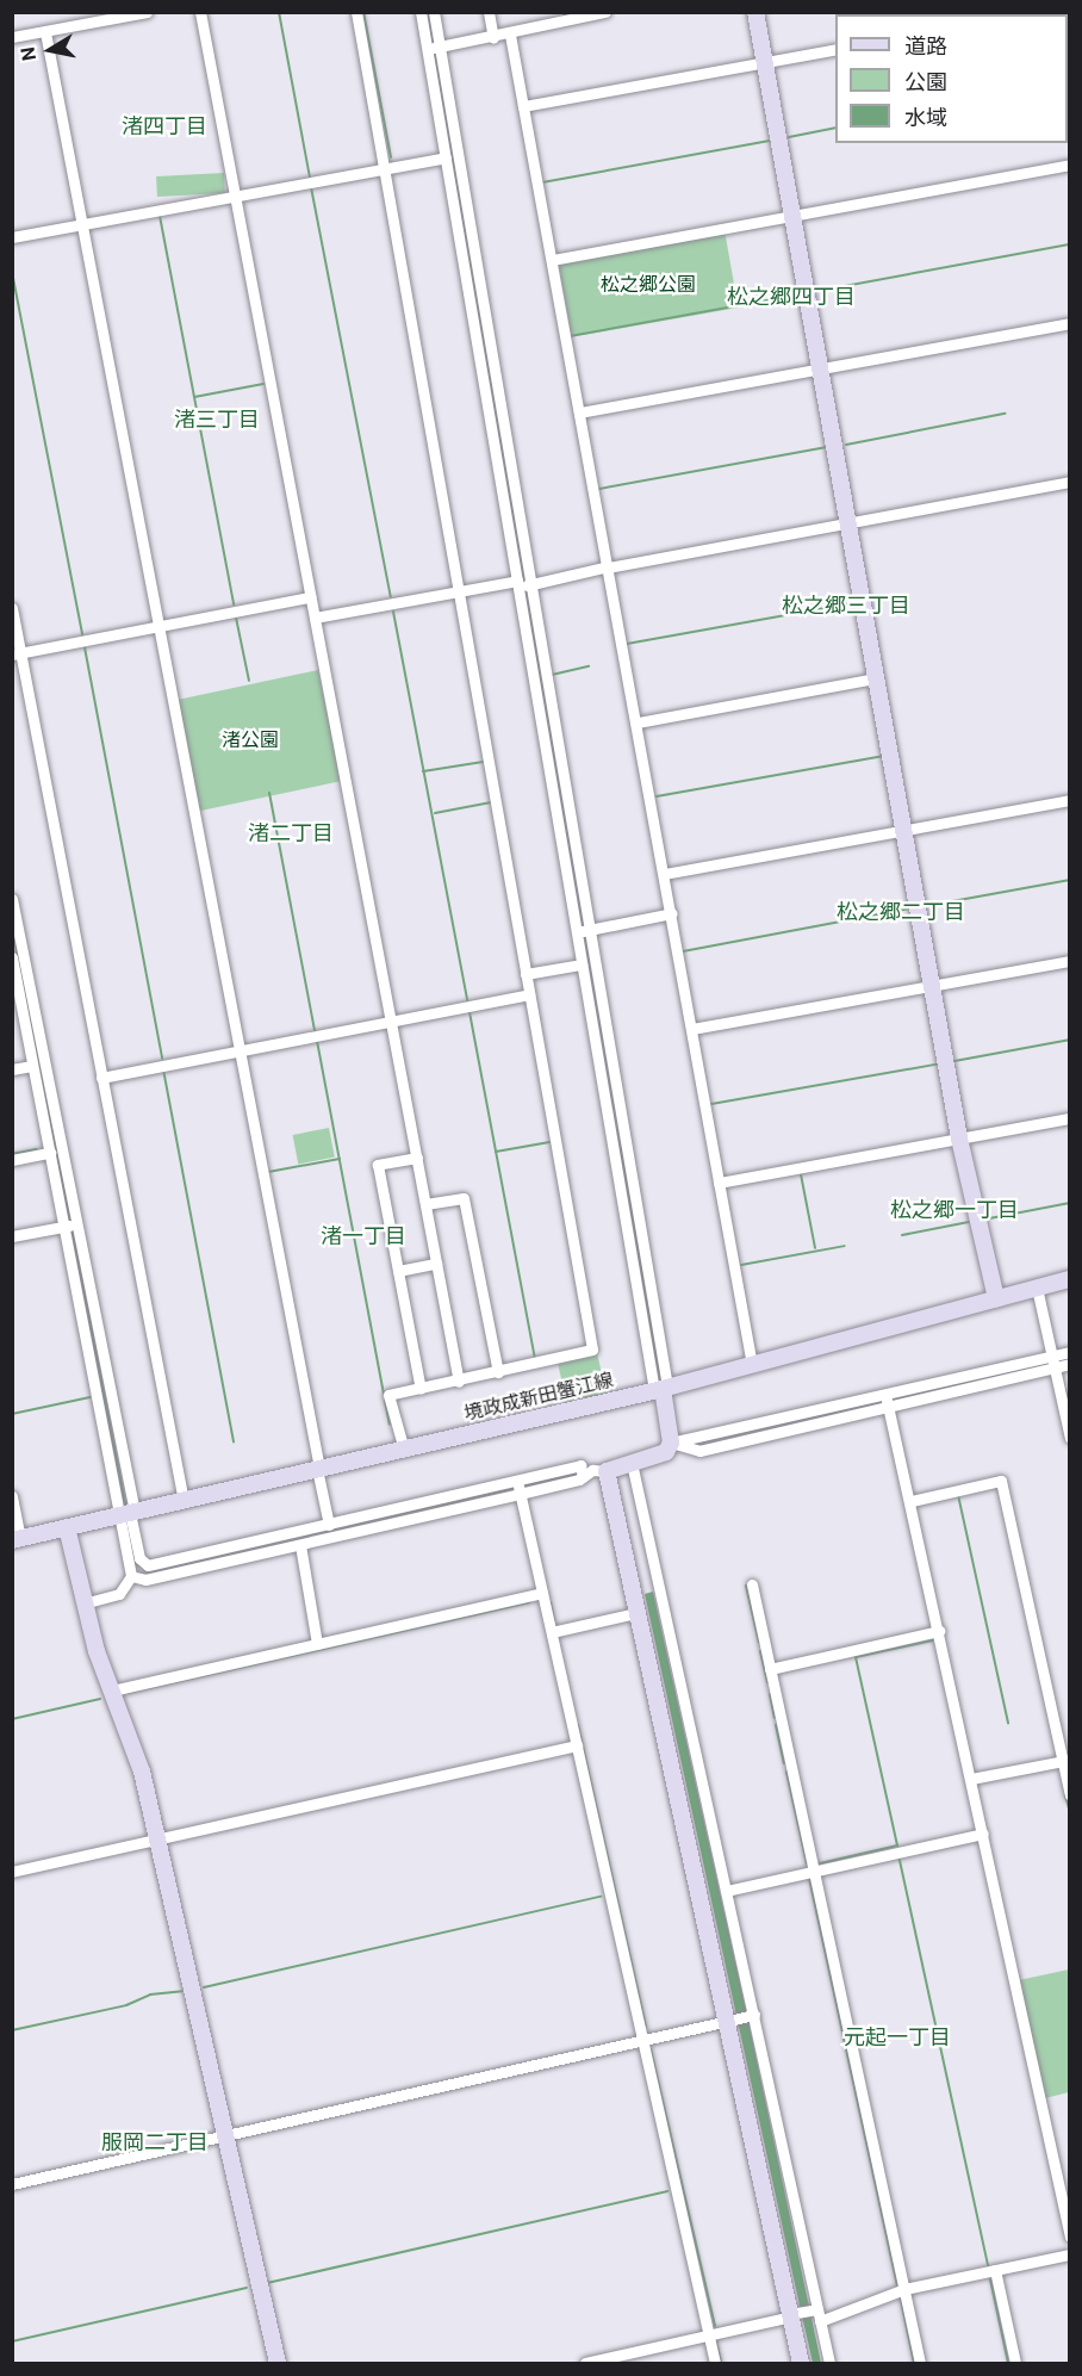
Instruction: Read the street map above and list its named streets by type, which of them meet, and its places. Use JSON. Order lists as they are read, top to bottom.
{
  "streets": {
    "street": ["境政成新田蟹江線"]
  },
  "districts": [
    "渚四丁目",
    "松之郷四丁目",
    "渚三丁目",
    "松之郷三丁目",
    "渚二丁目",
    "松之郷二丁目",
    "松之郷一丁目",
    "渚一丁目",
    "元起一丁目",
    "服岡二丁目"
  ],
  "parks": ["松之郷公園", "渚公園"],
  "legend": ["道路", "公園", "水域"],
  "north": "left"
}
